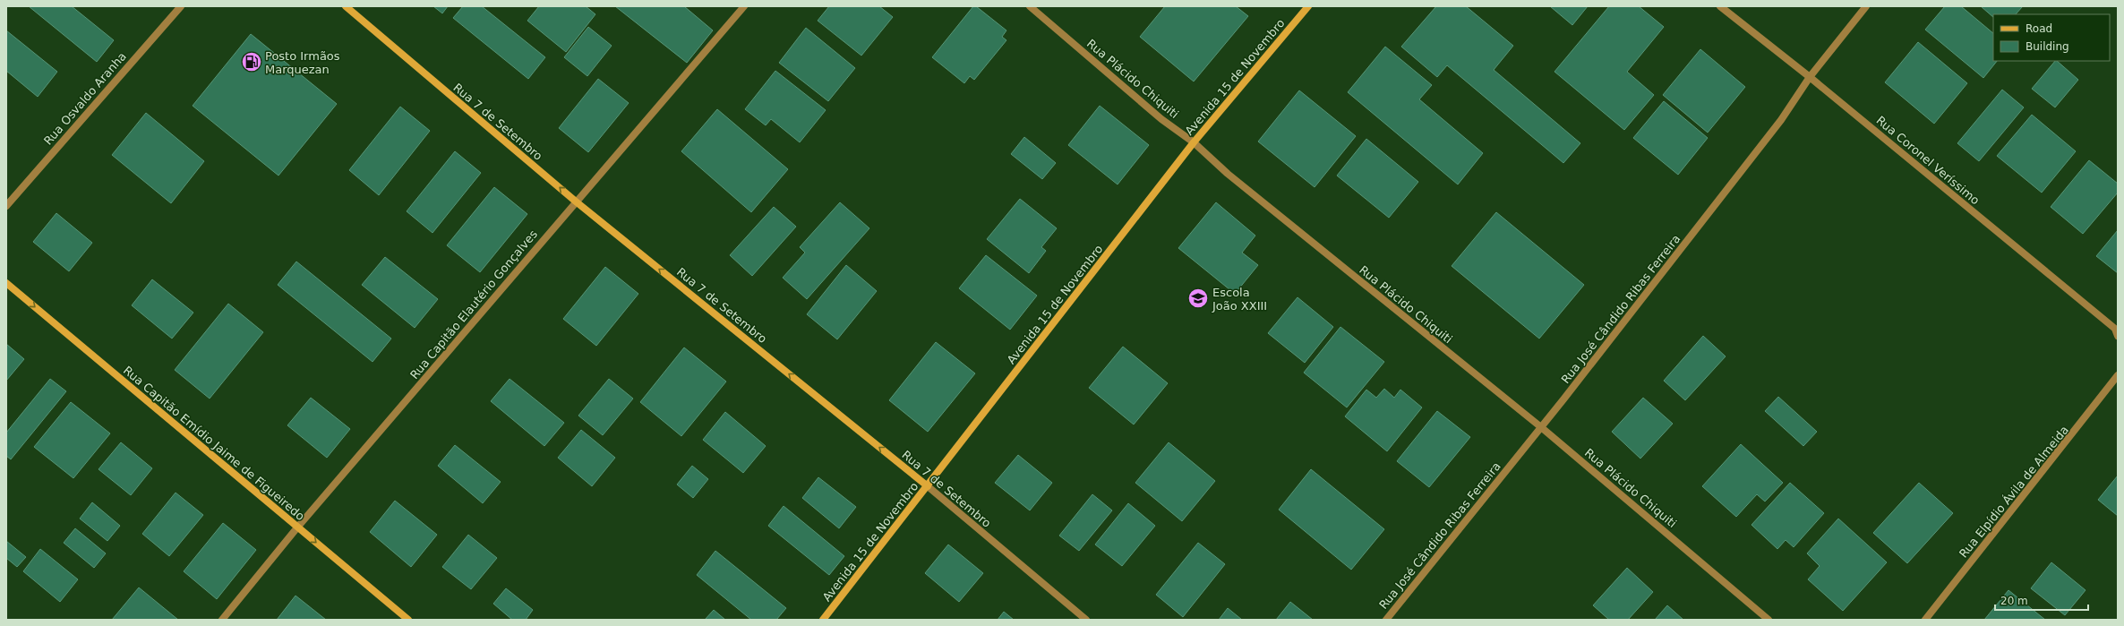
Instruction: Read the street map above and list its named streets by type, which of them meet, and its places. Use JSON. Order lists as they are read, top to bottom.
{
  "streets": {
    "main road": ["Avenida 15 de Novembro", "Rua 7 de Setembro", "Rua Capitão Emídio Jaime de Figueiredo"],
    "street": [
      "Rua Plácido Chiquiti",
      "Rua Osvaldo Aranha",
      "Rua Coronel Veríssimo",
      "Rua Capitão Elautério Gonçalves",
      "Rua José Cândido Ribas Ferreira",
      "Rua Elpídio Ávila de Almeida"
    ]
  },
  "crossings": [
    ["Avenida 15 de Novembro", "Rua Plácido Chiquiti"],
    ["Avenida 15 de Novembro", "Rua 7 de Setembro"],
    ["Rua Plácido Chiquiti", "Rua José Cândido Ribas Ferreira"],
    ["Rua 7 de Setembro", "Rua Capitão Elautério Gonçalves"],
    ["Rua Coronel Veríssimo", "Rua José Cândido Ribas Ferreira"],
    ["Rua Capitão Elautério Gonçalves", "Rua Capitão Emídio Jaime de Figueiredo"]
  ],
  "one_way": ["Rua 7 de Setembro", "Rua Capitão Emídio Jaime de Figueiredo"],
  "places": {
    "fuel station": ["Posto Irmãos Marquezan"],
    "school or university": ["Escola João XXIII"]
  },
  "legend": ["Road", "Building"],
  "scale_bar": "20 m"
}
